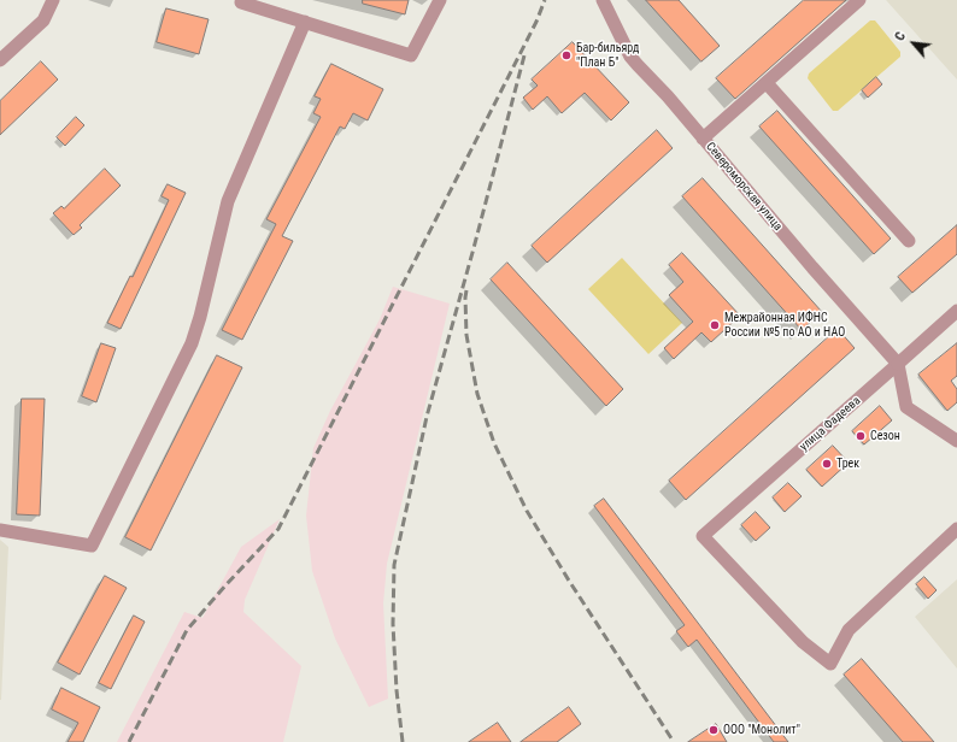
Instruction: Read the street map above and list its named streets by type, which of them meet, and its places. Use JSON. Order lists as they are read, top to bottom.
{
  "streets": {
    "street": ["Североморская улица", "улица Фадеева"]
  },
  "crossings": [
    ["Североморская улица", "улица Фадеева"]
  ],
  "places": [
    "Бар-бильярд \"План Б\"",
    "Межрайонная ИФНС России №5 по АО и НАО",
    "Сезон",
    "Трек",
    "ООО \"Монолит\""
  ],
  "north": "top left"
}
